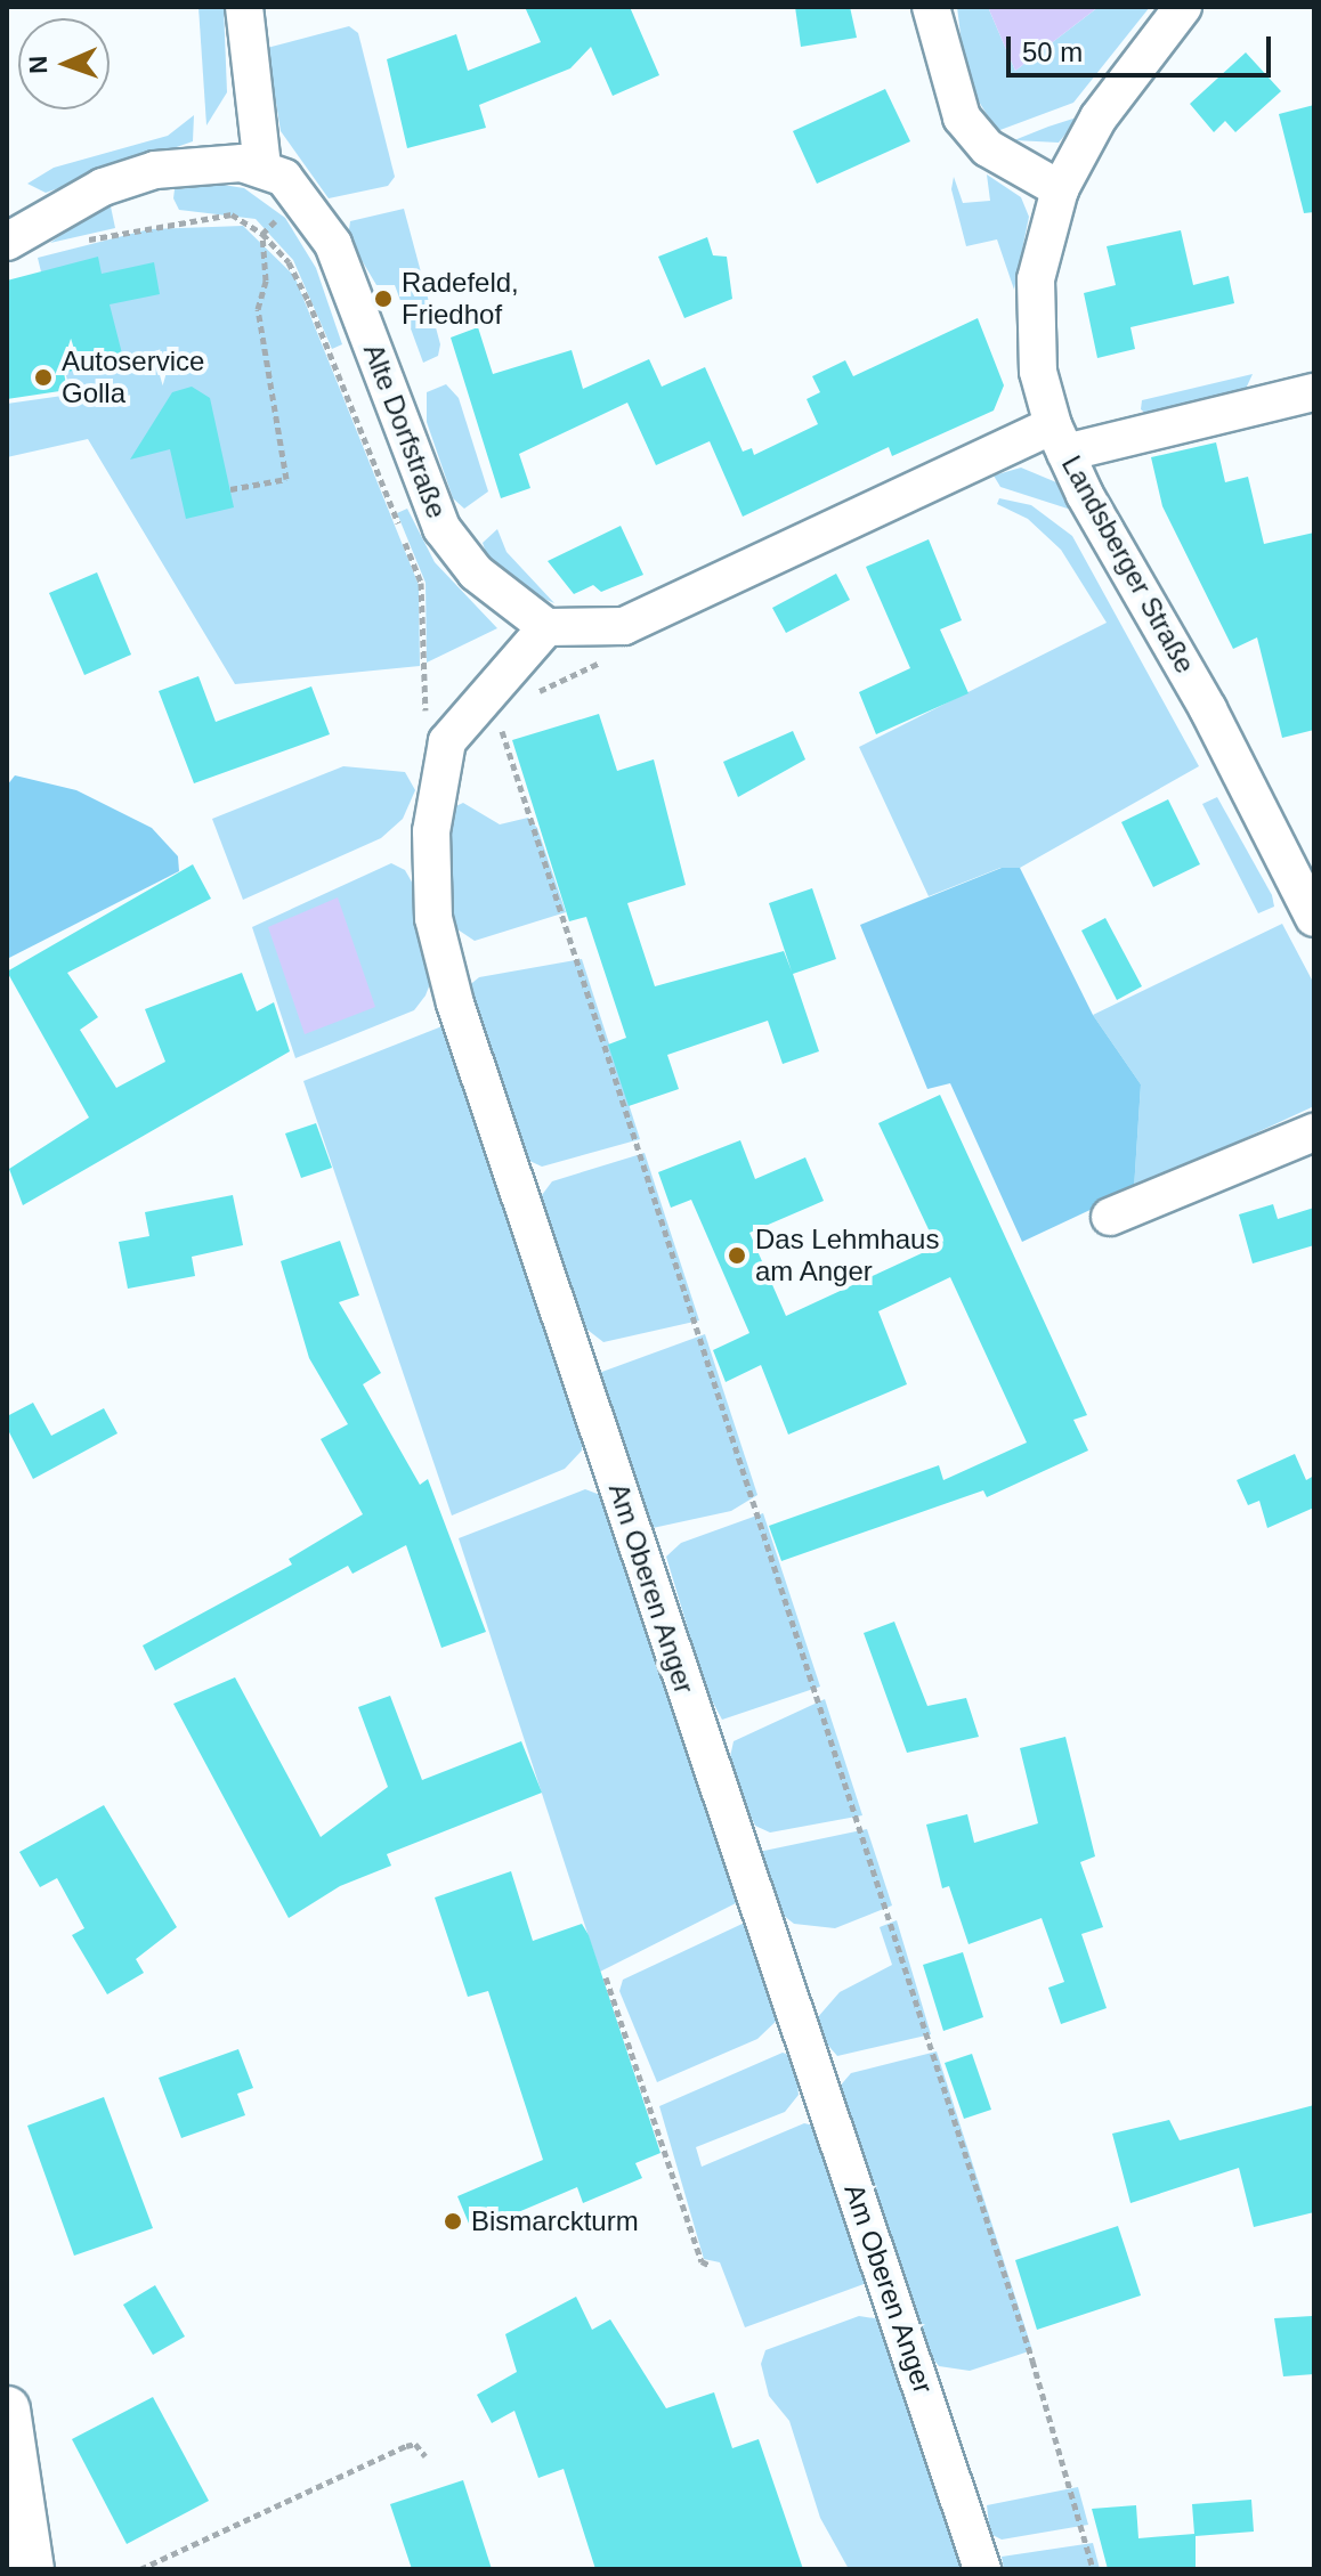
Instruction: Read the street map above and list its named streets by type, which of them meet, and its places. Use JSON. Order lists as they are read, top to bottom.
{
  "streets": {
    "street": ["Alte Dorfstraße", "Landsberger Straße", "Am Oberen Anger"]
  },
  "crossings": [
    ["Alte Dorfstraße", "Am Oberen Anger"]
  ],
  "places": [
    "Radefeld, Friedhof",
    "Autoservice Golla",
    "Das Lehmhaus am Anger",
    "Bismarckturm"
  ],
  "scale_bar": "50 m",
  "north": "left"
}
